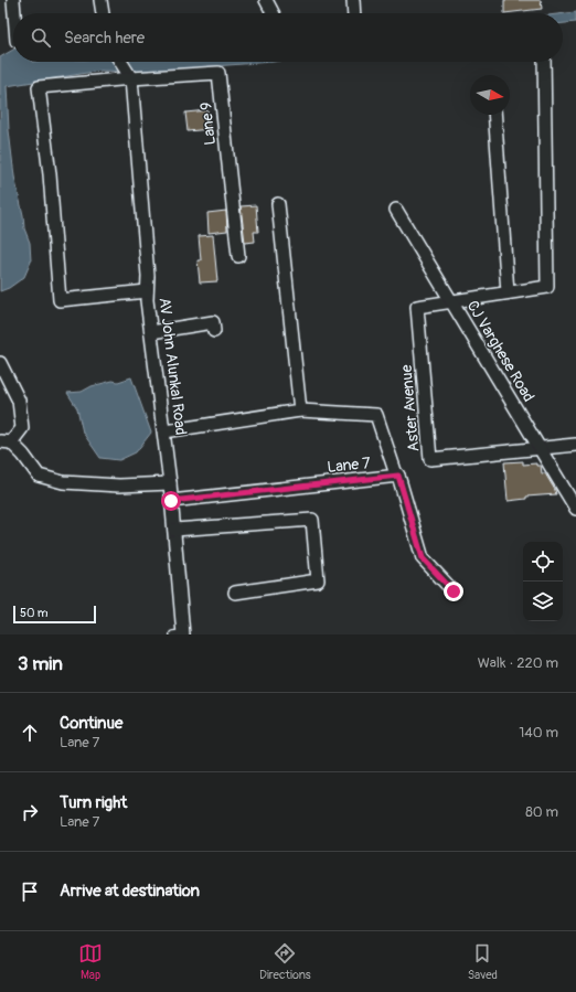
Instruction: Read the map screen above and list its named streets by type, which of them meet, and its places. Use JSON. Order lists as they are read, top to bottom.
{
  "streets": {
    "street": [
      "Lane 9",
      "CJ Varghese Road",
      "AV John Alunkal Road",
      "Aster Avenue",
      "Lane 7"
    ]
  },
  "crossings": [
    ["Lane 9", "AV John Alunkal Road"],
    ["CJ Varghese Road", "Aster Avenue"],
    ["AV John Alunkal Road", "Lane 7"]
  ],
  "scale_bar": "50 m",
  "north": "right",
  "page": {
    "search": "Search here",
    "scale": "50 m",
    "heading": ["3 min", "Walk · 220 m"],
    "list": [
      ["Continue", "Lane 7", "140 m"],
      ["Turn right", "Lane 7", "80 m"],
      "Arrive at destination"
    ],
    "nav": ["Map", "Directions", "Saved"]
  }
}
